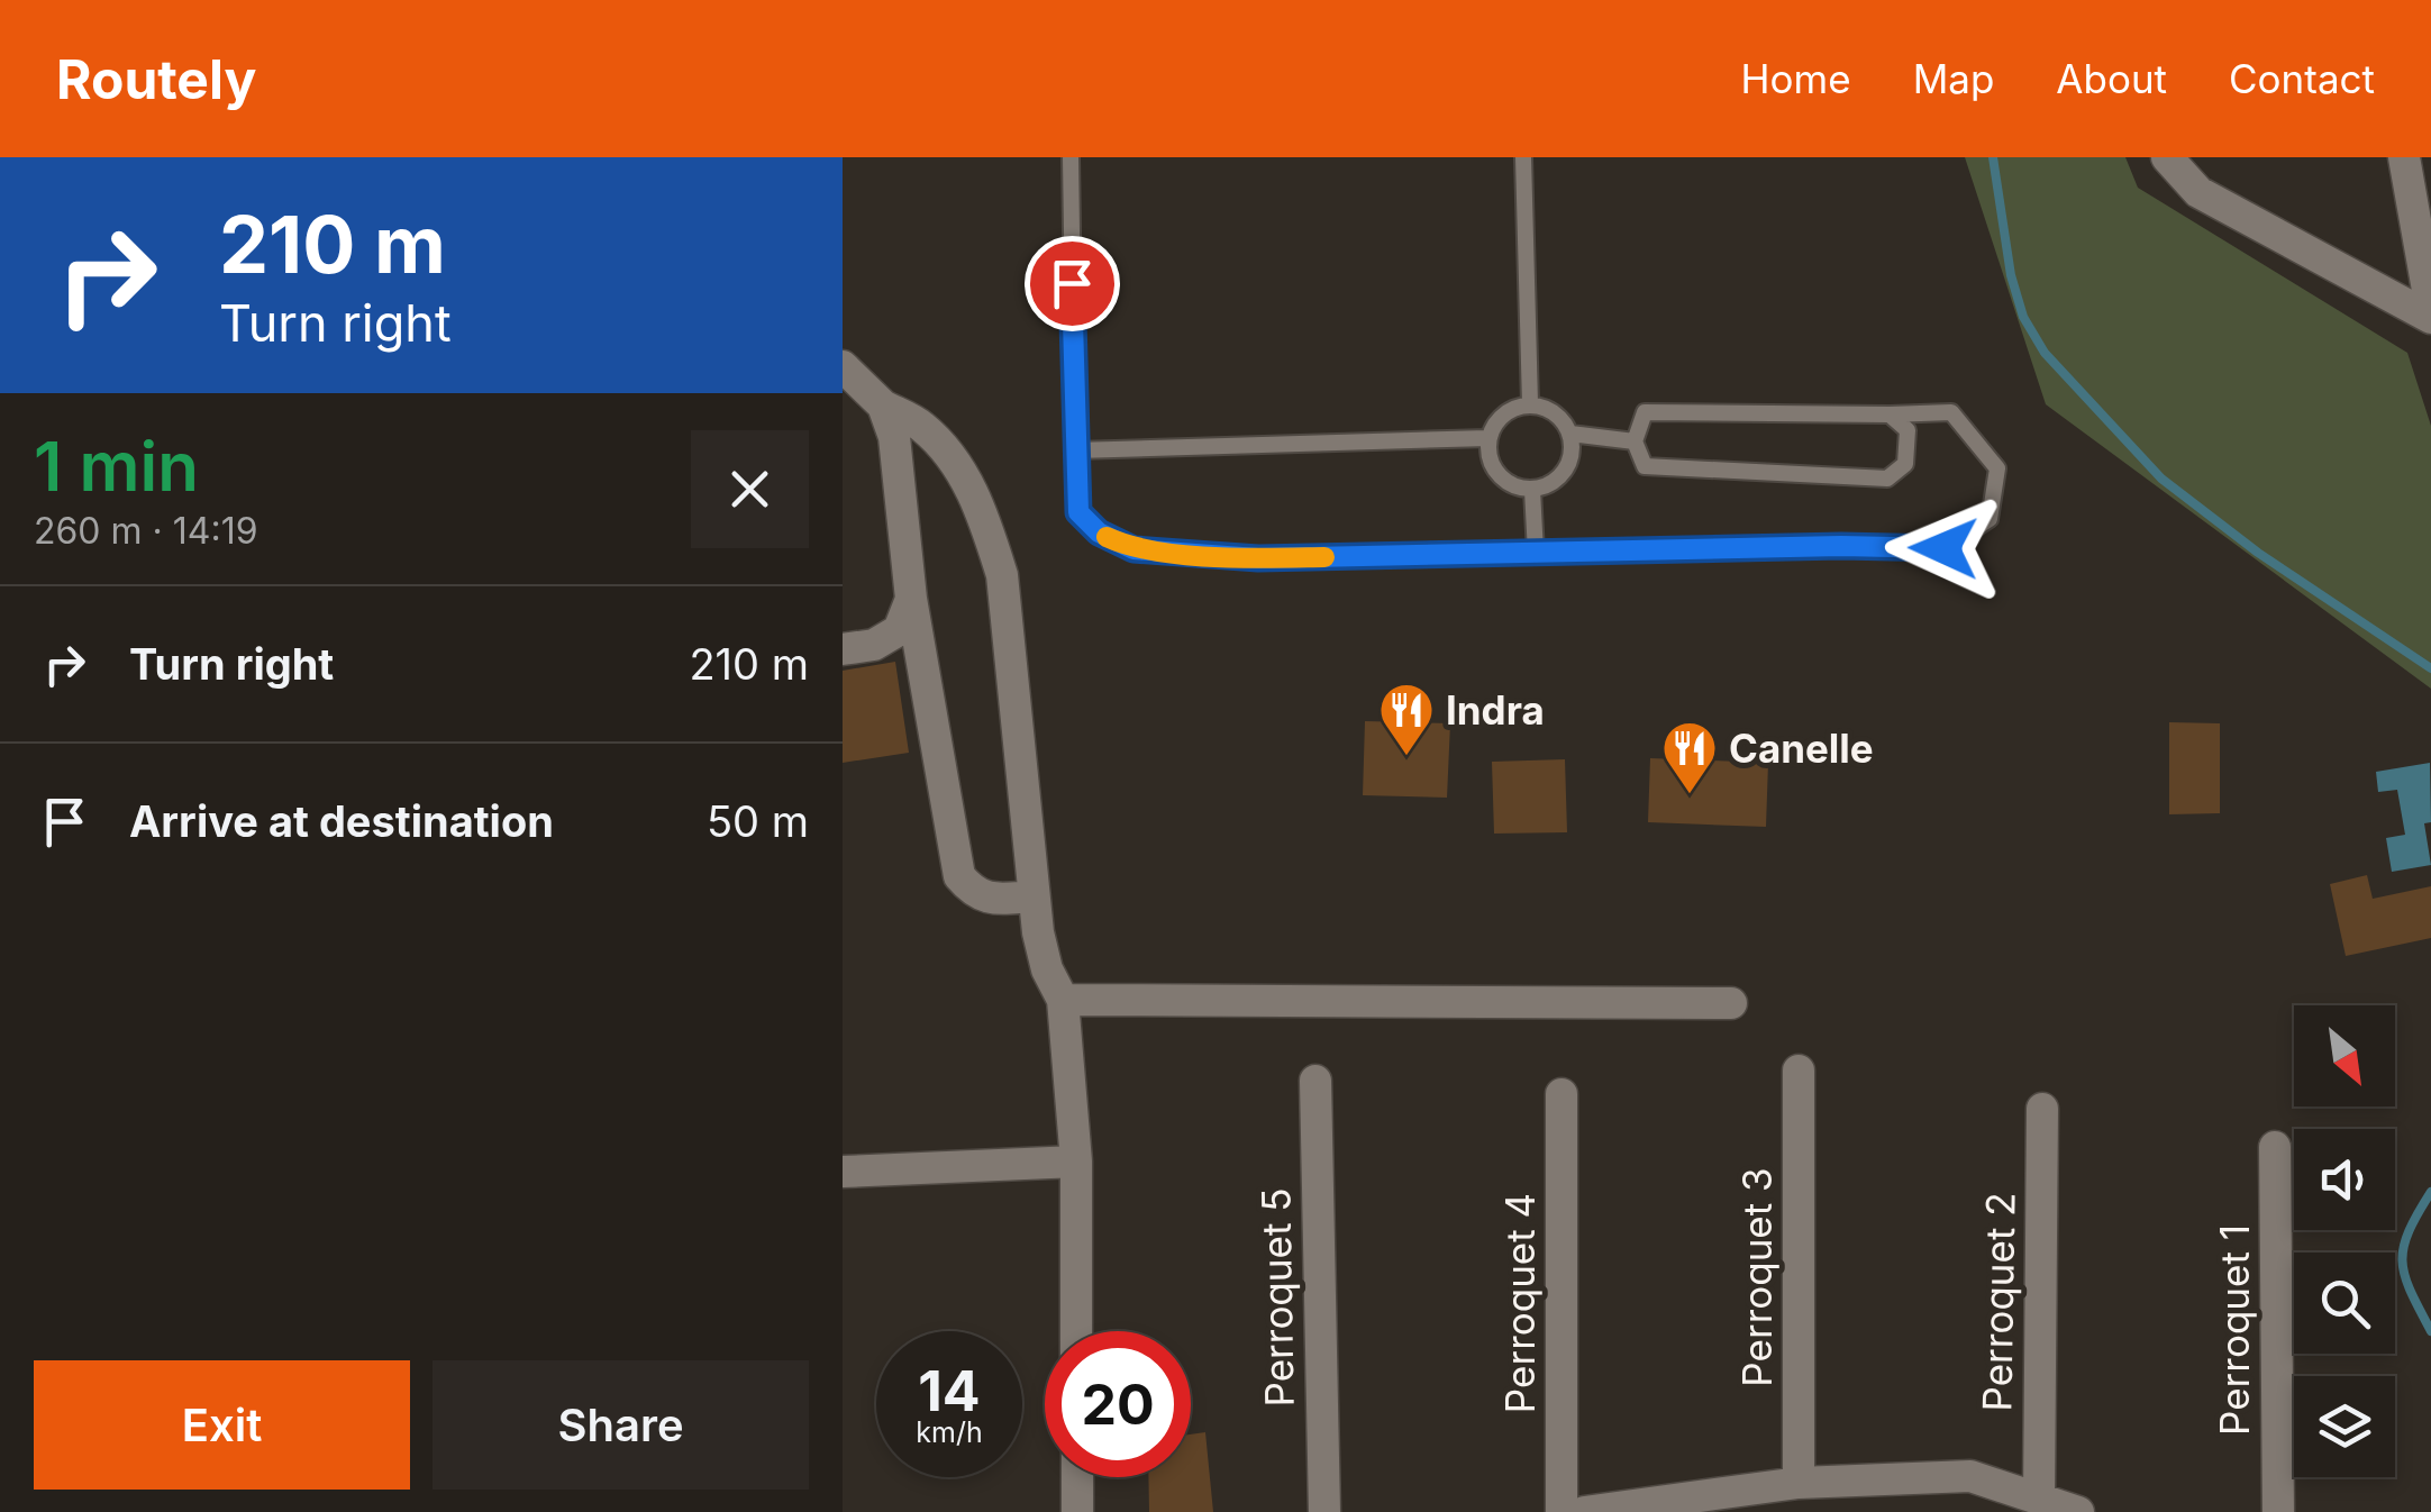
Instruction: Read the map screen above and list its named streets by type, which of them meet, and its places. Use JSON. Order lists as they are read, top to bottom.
{
  "streets": {
    "street": [
      "Perroquet 3",
      "Perroquet 5",
      "Perroquet 2",
      "Perroquet 4",
      "Perroquet 1"
    ]
  },
  "places": {
    "restaurant": ["Indra", "Canelle"]
  },
  "north": "bottom right",
  "page": {
    "header": "Routely",
    "nav": [
      "Home",
      "Map",
      "About",
      "Contact"
    ],
    "turn": ["210 m", "Turn right"],
    "heading": ["1 min", "260 m · 14:19"],
    "list": [
      {
        "name": "Turn right",
        "value": "210 m"
      },
      {
        "name": "Arrive at destination",
        "value": "50 m"
      }
    ],
    "speed": "14 km/h",
    "limit": "20",
    "buttons": ["Exit", "Share"]
  }
}
